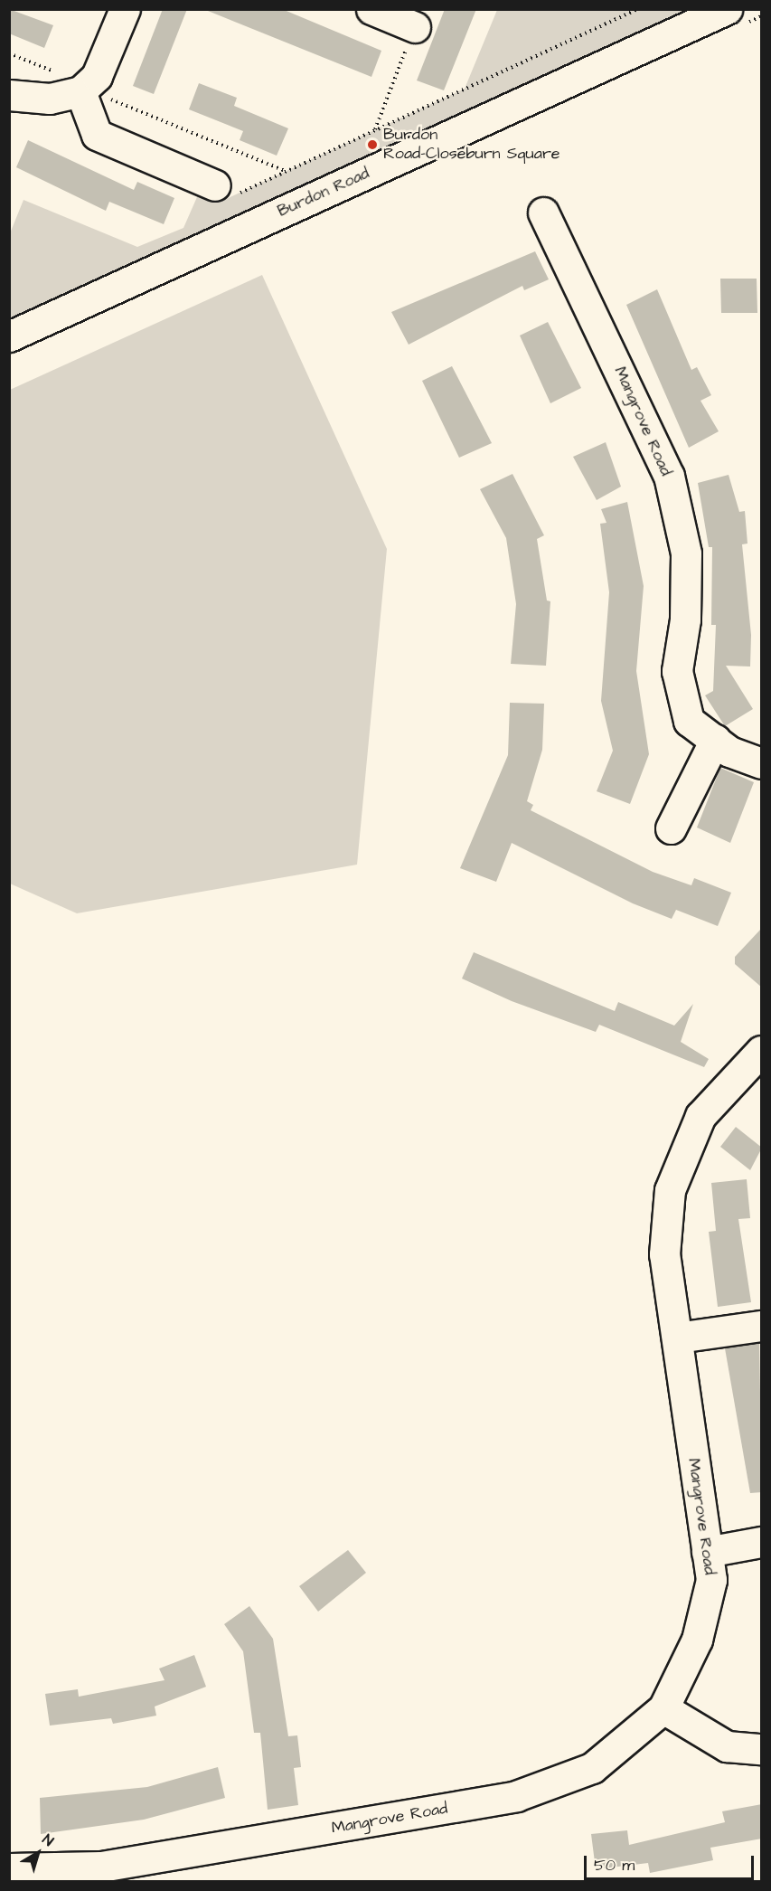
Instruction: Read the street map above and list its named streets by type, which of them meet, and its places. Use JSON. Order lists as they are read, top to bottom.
{
  "streets": {
    "street": ["Burdon Road", "Mangrove Road"]
  },
  "places": ["Burdon Road-Closeburn Square"],
  "scale_bar": "50 m",
  "north": "top right"
}
